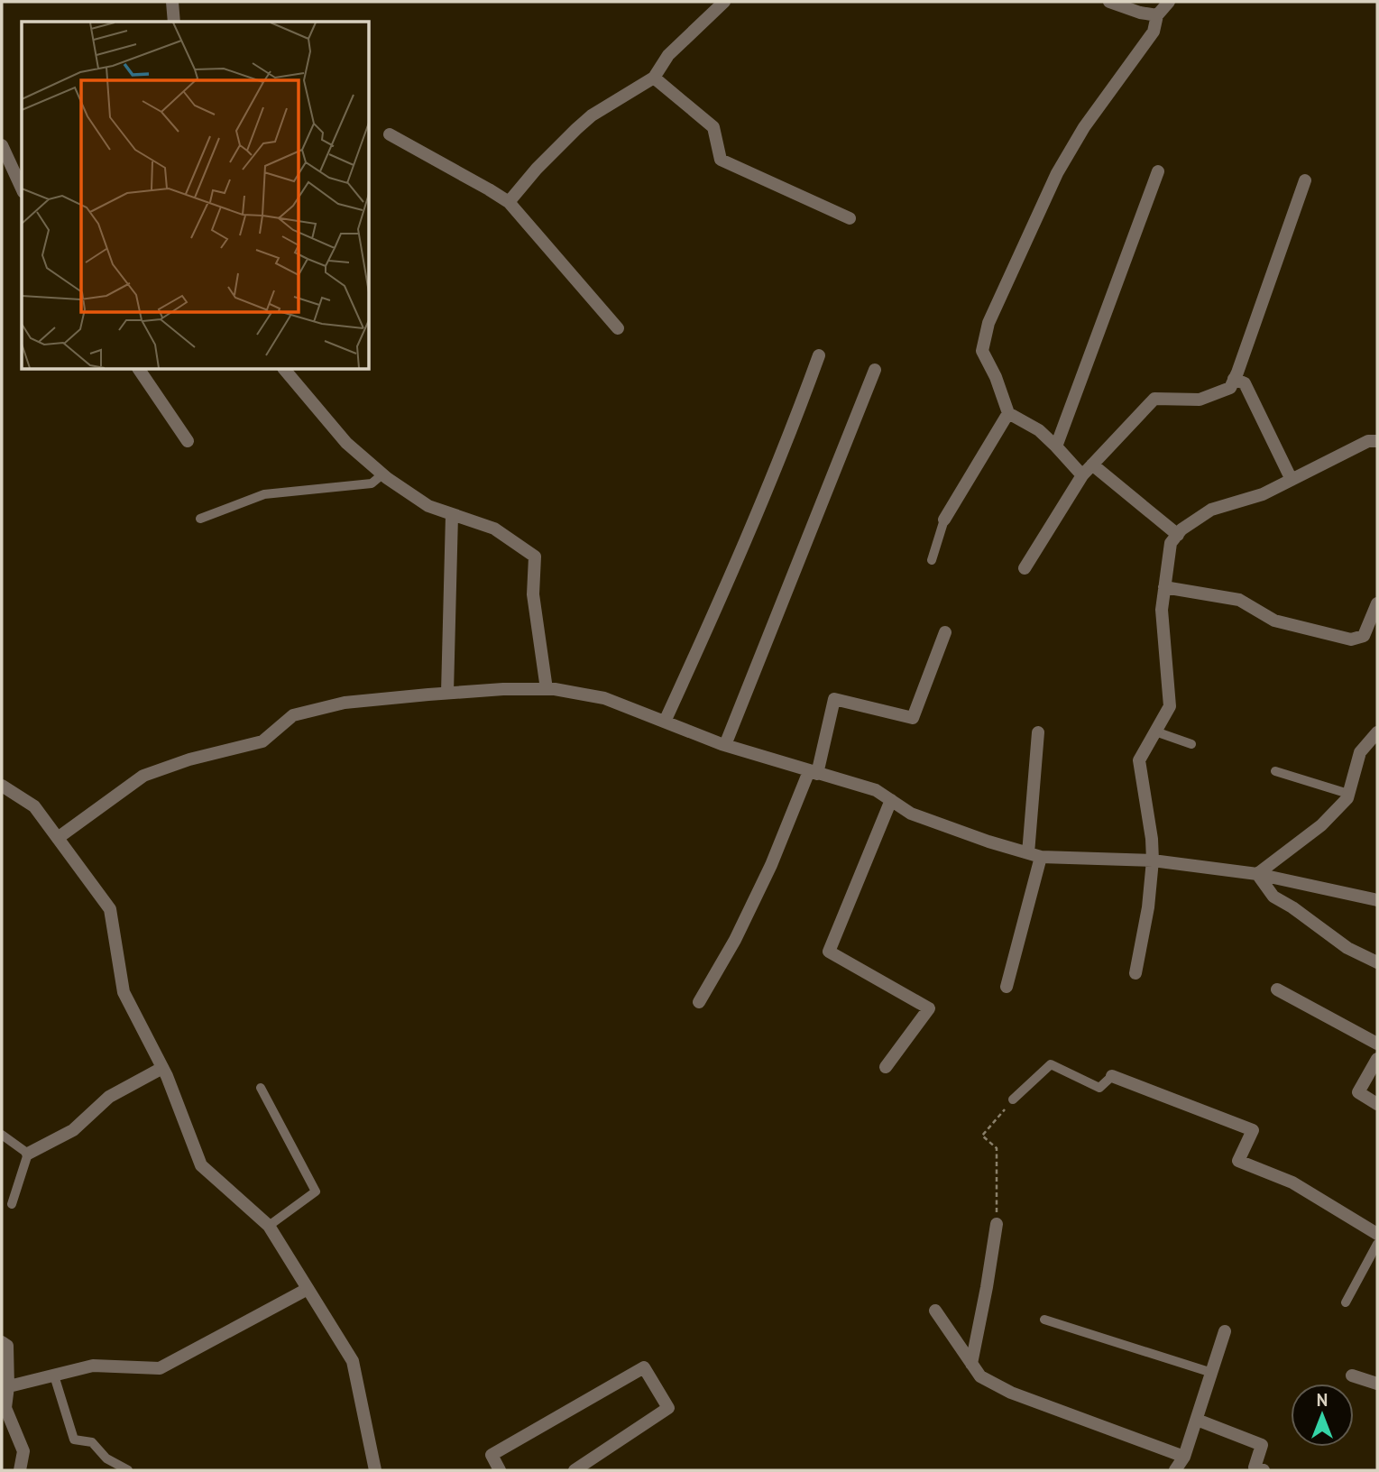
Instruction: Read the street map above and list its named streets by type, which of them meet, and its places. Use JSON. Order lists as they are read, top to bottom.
{
  "north": "top"
}
